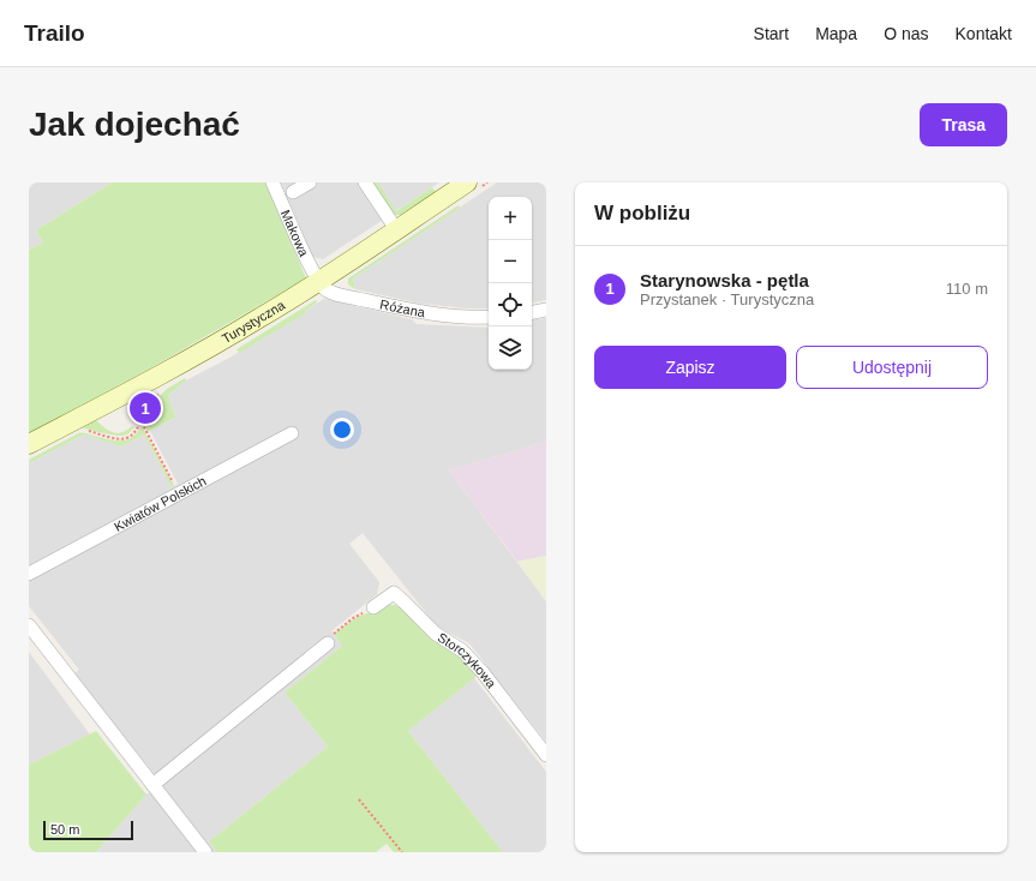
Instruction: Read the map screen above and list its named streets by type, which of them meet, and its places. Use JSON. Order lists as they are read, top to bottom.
{
  "streets": {
    "street": [
      "Makowa",
      "Różana",
      "Turystyczna",
      "Kwiatów Polskich",
      "Storczykowa"
    ]
  },
  "crossings": [
    ["Makowa", "Różana"],
    ["Makowa", "Turystyczna"],
    ["Różana", "Turystyczna"]
  ],
  "scale_bar": "50 m",
  "page": {
    "header": "Trailo",
    "nav": [
      "Start",
      "Mapa",
      "O nas",
      "Kontakt"
    ],
    "buttons": [
      "Trasa",
      ["Zapisz", "Udostępnij"]
    ],
    "title": "Jak dojechać",
    "heading": "W pobliżu",
    "map_buttons": ["+", "−"],
    "list": [
      {
        "mark": "1",
        "name": "Starynowska - pętla",
        "note": "Przystanek · Turystyczna",
        "value": "110 m"
      }
    ],
    "pins": "1",
    "scale": "50 m"
  }
}
